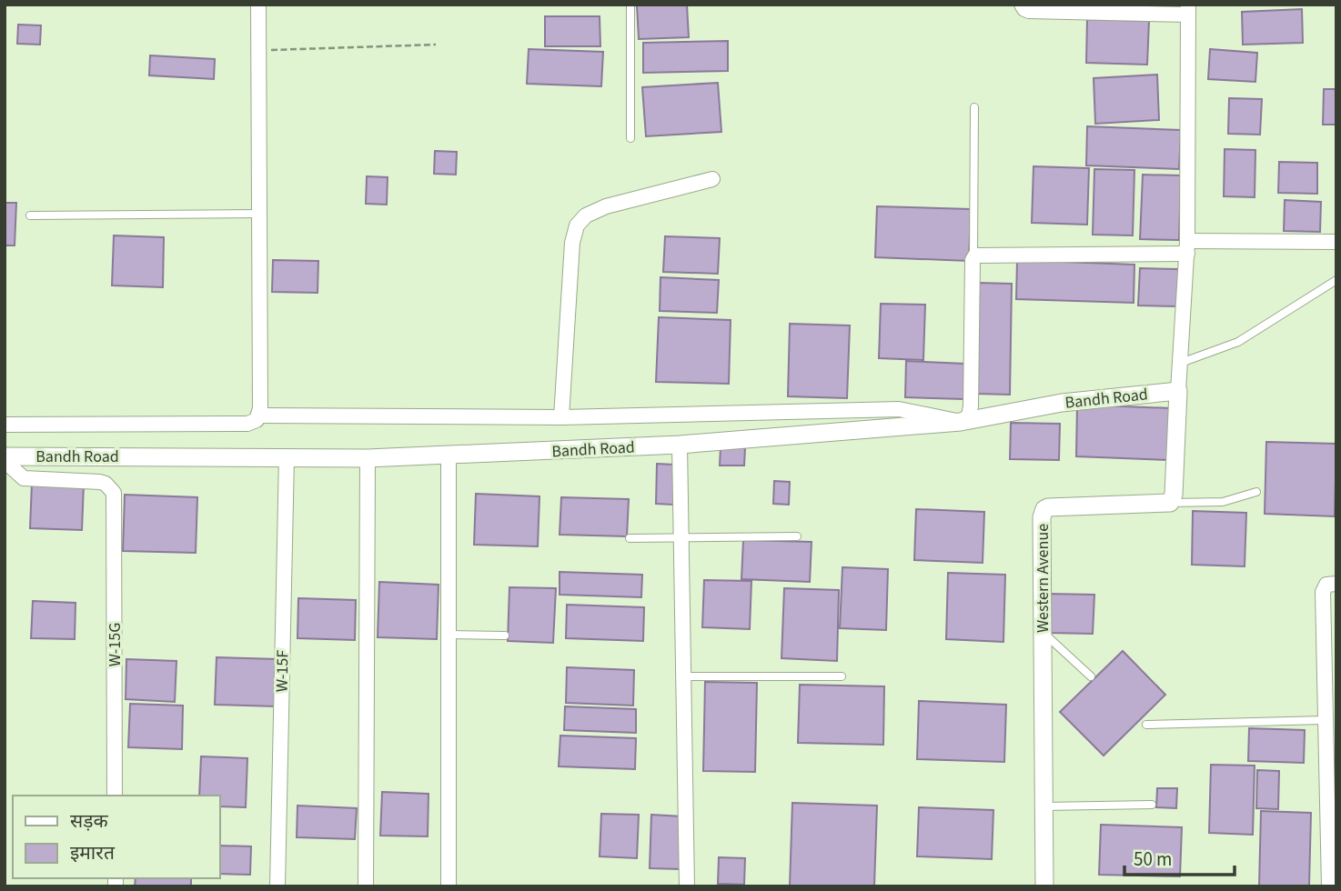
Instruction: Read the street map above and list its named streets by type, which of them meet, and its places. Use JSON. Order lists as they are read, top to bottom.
{
  "streets": {
    "street": [
      "Bandh Road",
      "Western Avenue",
      "W-15G",
      "W-15F"
    ]
  },
  "crossings": [
    ["Bandh Road", "W-15G"],
    ["Bandh Road", "W-15F"]
  ],
  "legend": ["सड़क", "इमारत"],
  "scale_bar": "50 m"
}
